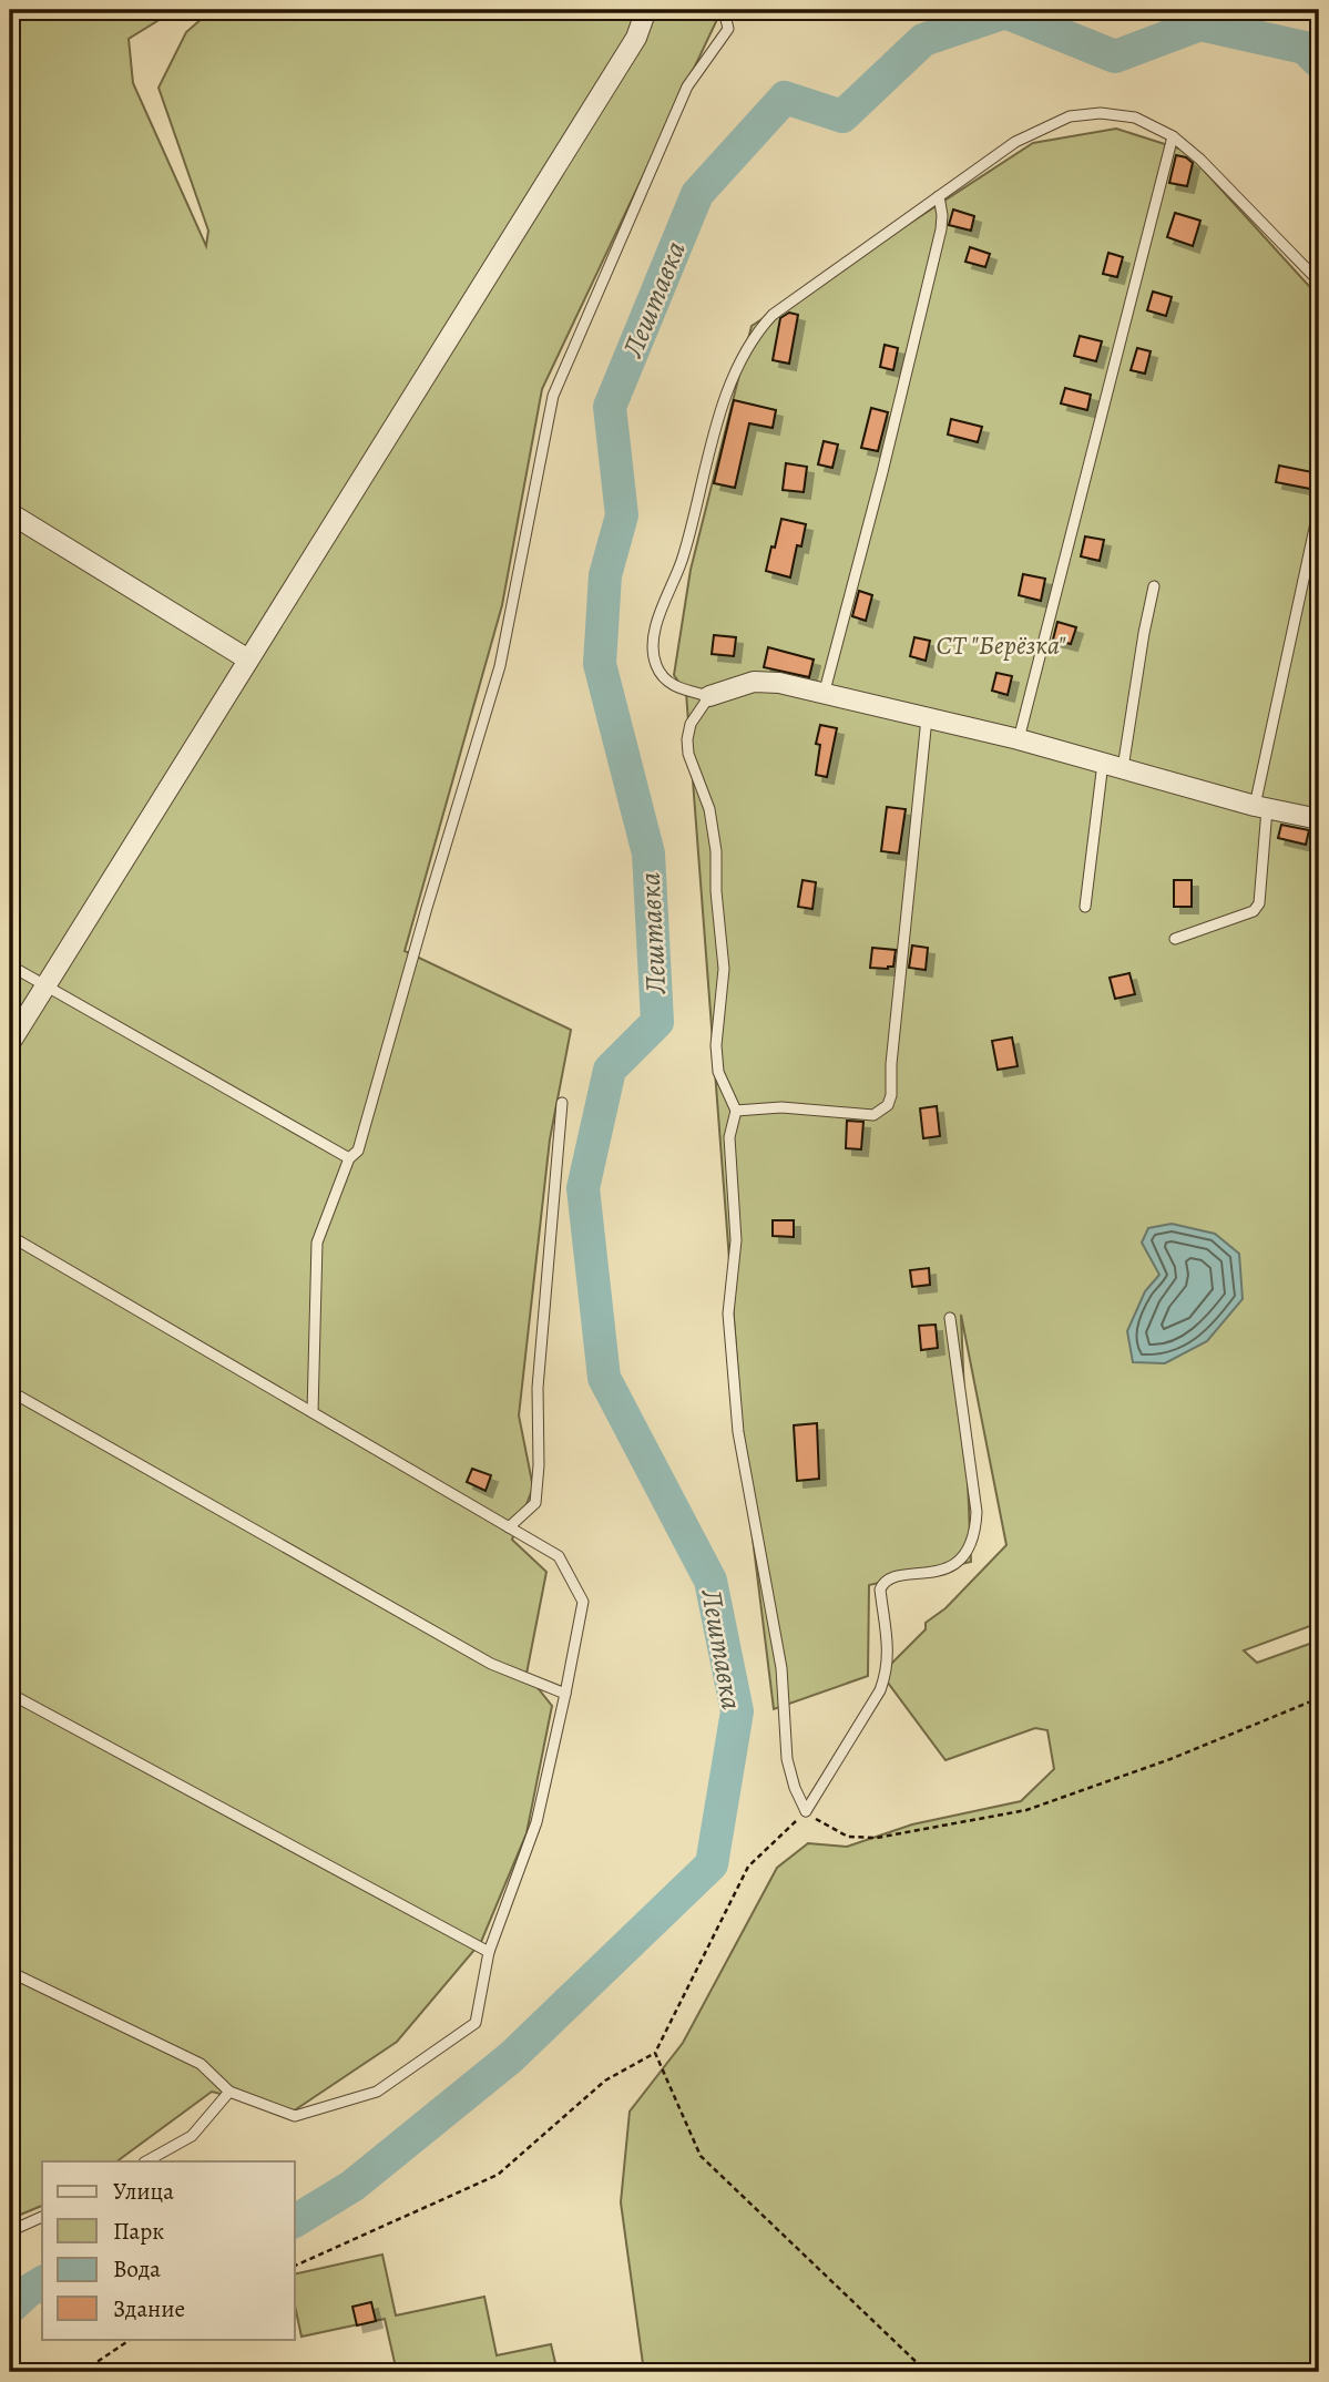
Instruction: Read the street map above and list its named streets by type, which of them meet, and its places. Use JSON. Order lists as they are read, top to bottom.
{
  "water": ["Лештавка"],
  "parks": ["СТ \"Берёзка\""],
  "legend": [
    "Улица",
    "Парк",
    "Вода",
    "Здание"
  ]
}
